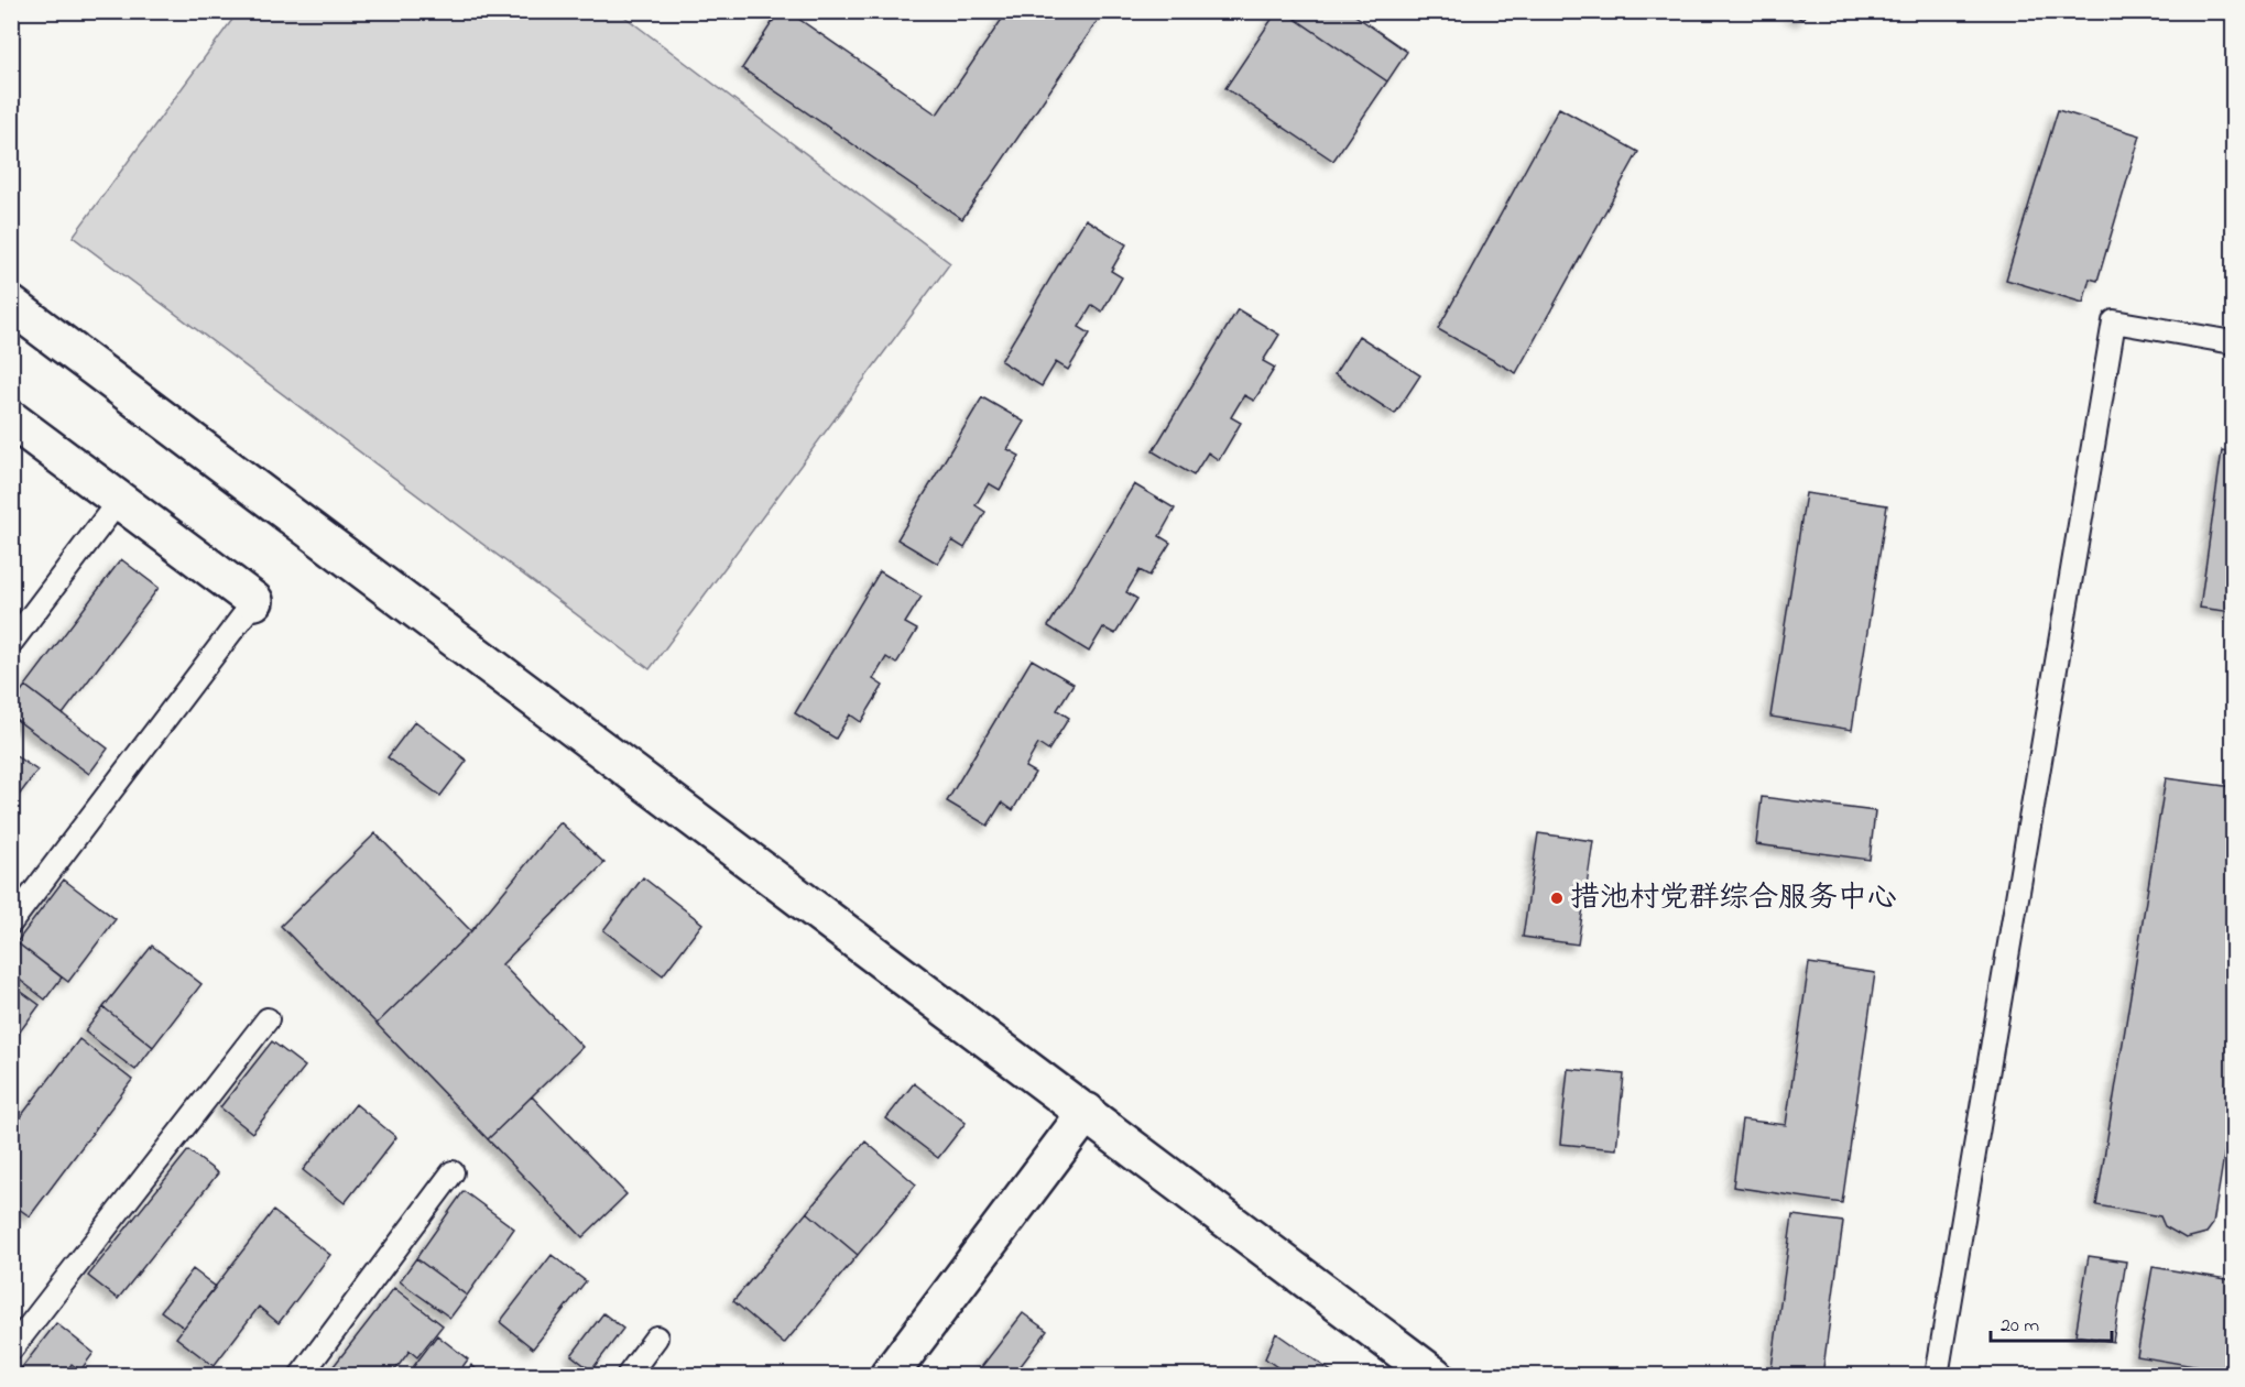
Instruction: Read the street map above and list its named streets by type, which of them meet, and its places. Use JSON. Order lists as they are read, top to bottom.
{
  "places": ["措池村党群综合服务中心"],
  "scale_bar": "20 m"
}
